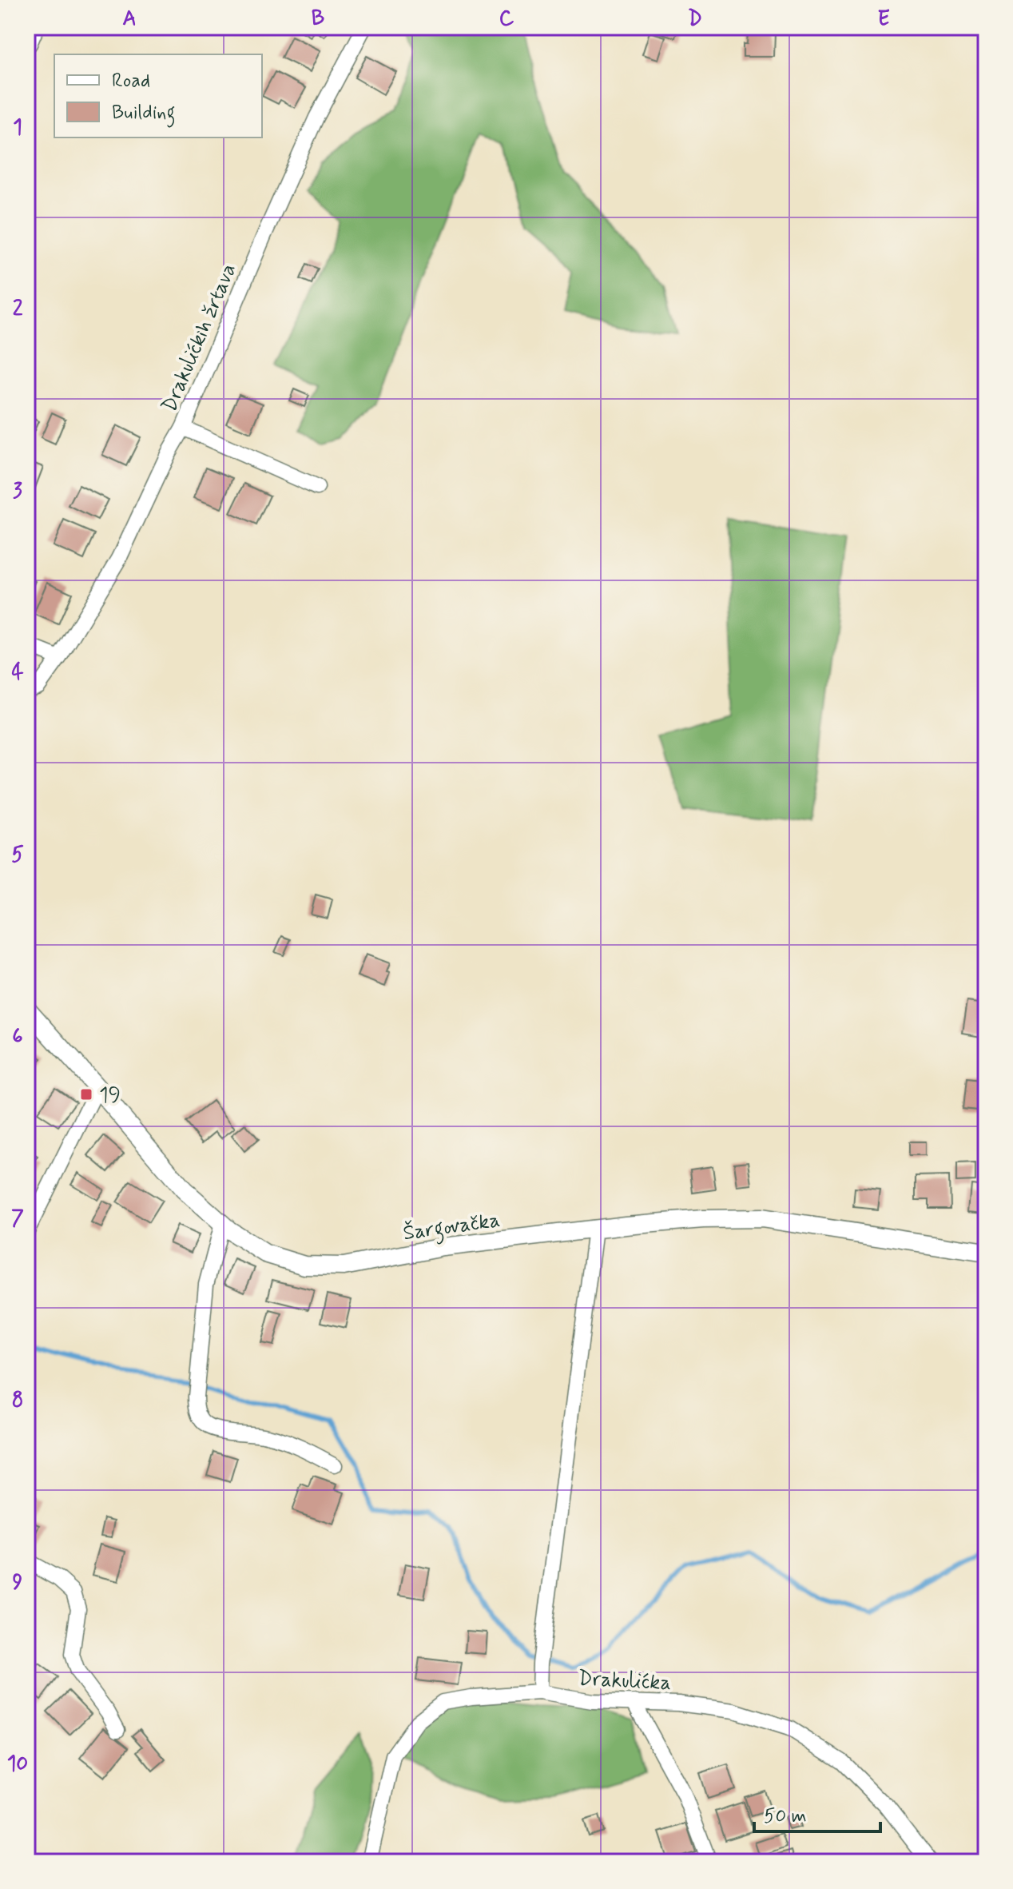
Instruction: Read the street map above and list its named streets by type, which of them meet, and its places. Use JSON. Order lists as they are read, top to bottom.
{
  "streets": {
    "street": ["Drakulićkih žrtava", "Šargovačka", "Drakulićka"]
  },
  "places": {
    "transit": ["19"]
  },
  "legend": ["Road", "Building"],
  "scale_bar": "50 m",
  "grid": {
    "columns": [
      "A",
      "B",
      "C",
      "D",
      "E"
    ],
    "rows": [
      "1",
      "2",
      "3",
      "4",
      "5",
      "6",
      "7",
      "8",
      "9",
      "10"
    ]
  }
}
